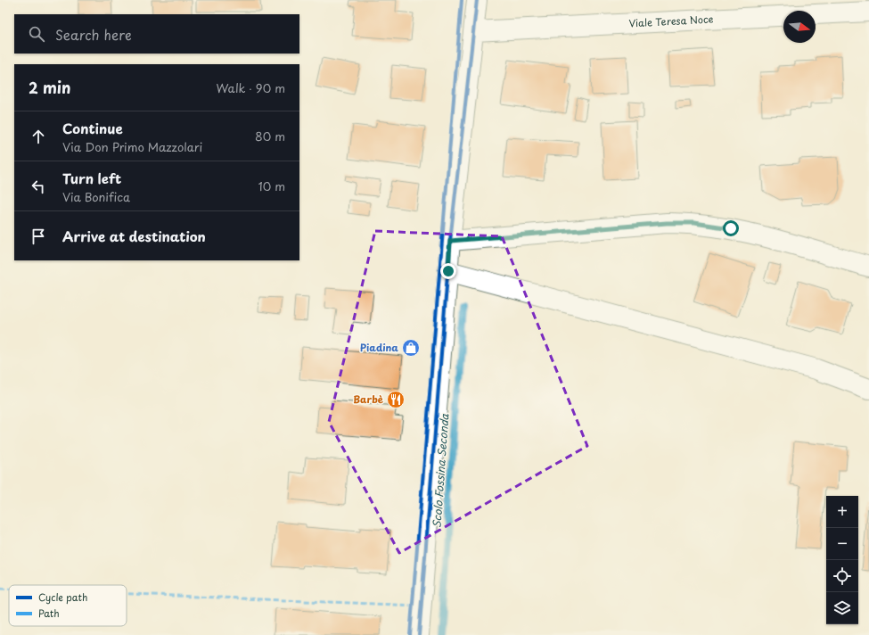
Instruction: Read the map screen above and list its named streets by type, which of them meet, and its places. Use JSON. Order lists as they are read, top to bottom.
{
  "streets": {
    "street": ["Viale Teresa Noce"]
  },
  "water": ["Scolo Fossina Seconda"],
  "places": {
    "shop": ["Piadina"],
    "restaurant": ["Barbè"]
  },
  "legend": ["Cycle path", "Path"],
  "north": "right",
  "page": {
    "search": "Search here",
    "heading": ["2 min", "Walk · 90 m"],
    "list": [
      ["Continue", "Via Don Primo Mazzolari", "80 m"],
      ["Turn left", "Via Bonifica", "10 m"],
      "Arrive at destination"
    ],
    "map_buttons": ["+", "−"]
  }
}
